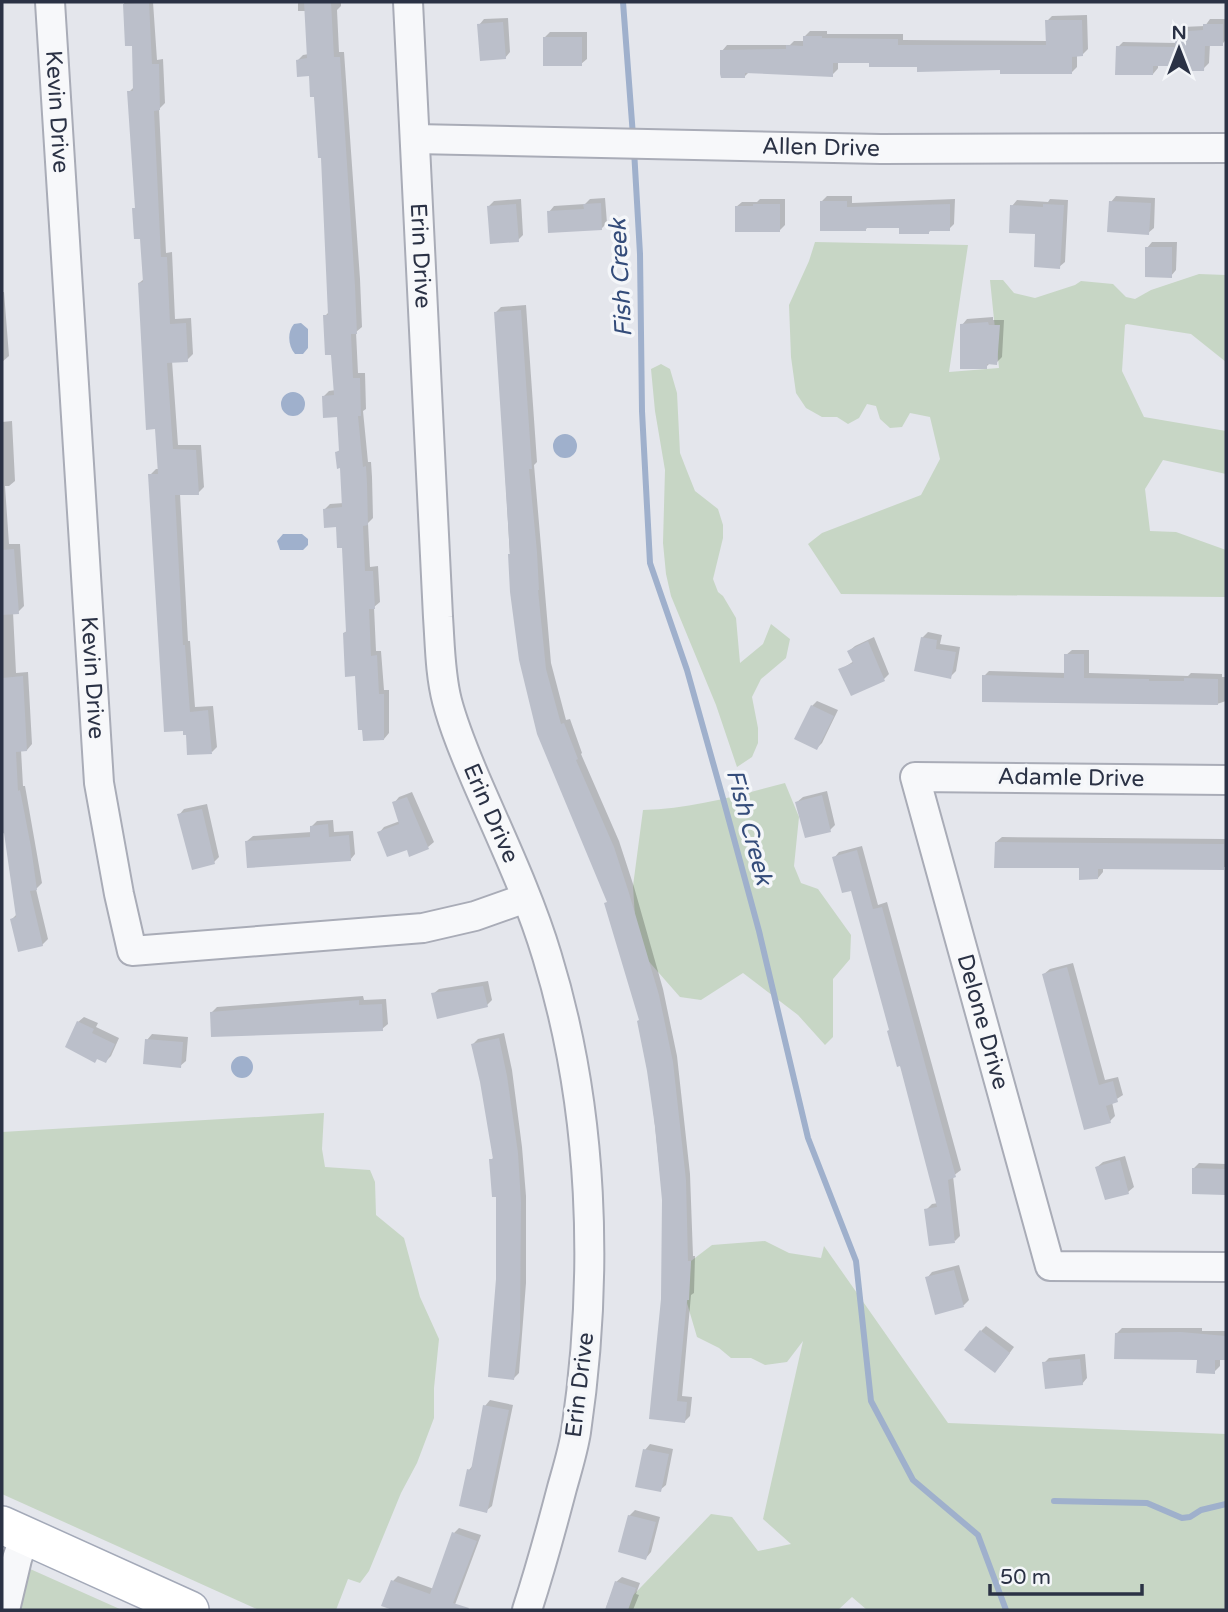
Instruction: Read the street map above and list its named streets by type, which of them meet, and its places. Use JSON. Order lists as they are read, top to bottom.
{
  "streets": {
    "street": [
      "Kevin Drive",
      "Allen Drive",
      "Erin Drive",
      "Adamle Drive",
      "Delone Drive"
    ]
  },
  "crossings": [
    ["Kevin Drive", "Erin Drive"],
    ["Allen Drive", "Erin Drive"],
    ["Adamle Drive", "Delone Drive"]
  ],
  "water": ["Fish Creek"],
  "scale_bar": "50 m",
  "north": "top"
}
